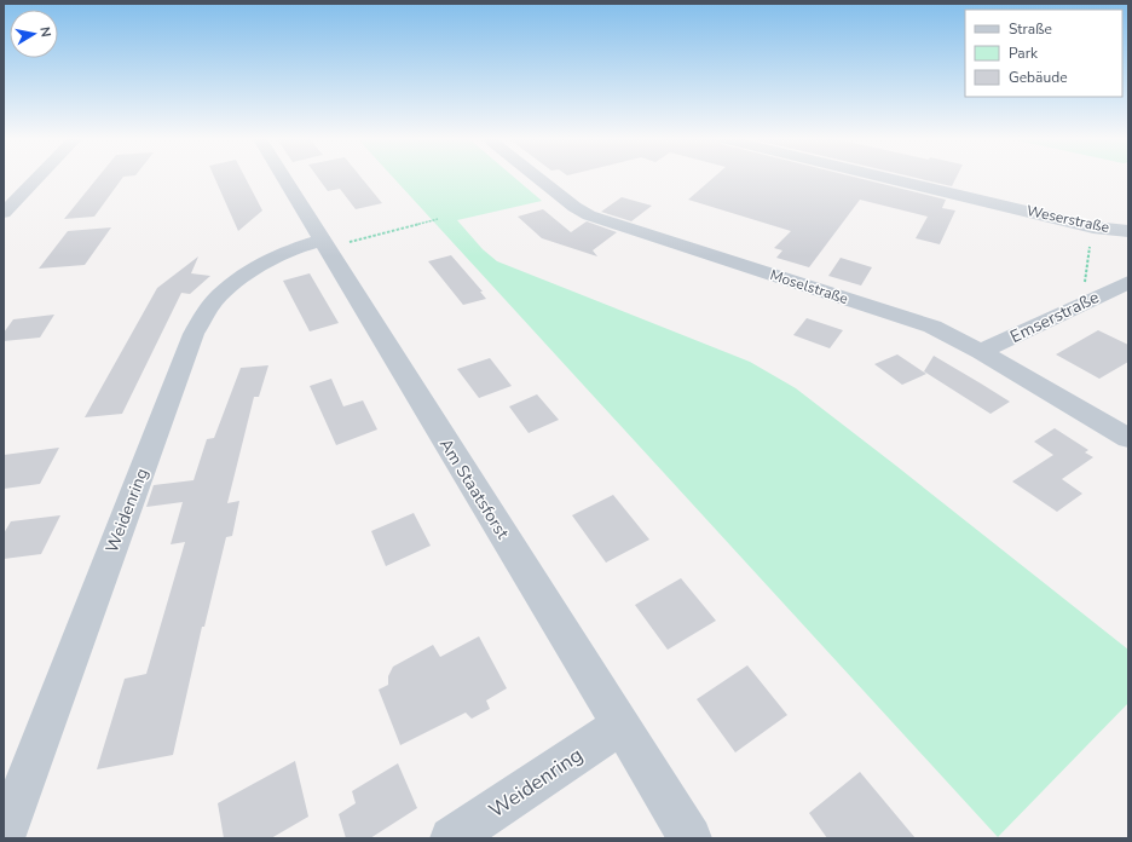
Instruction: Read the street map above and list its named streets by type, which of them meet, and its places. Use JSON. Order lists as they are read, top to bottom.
{
  "streets": {
    "street": [
      "Weserstraße",
      "Moselstraße",
      "Emserstraße",
      "Am Staatsforst",
      "Weidenring"
    ]
  },
  "crossings": [
    ["Moselstraße", "Emserstraße"],
    ["Am Staatsforst", "Weidenring"]
  ],
  "legend": ["Straße", "Park", "Gebäude"],
  "north": "right"
}
